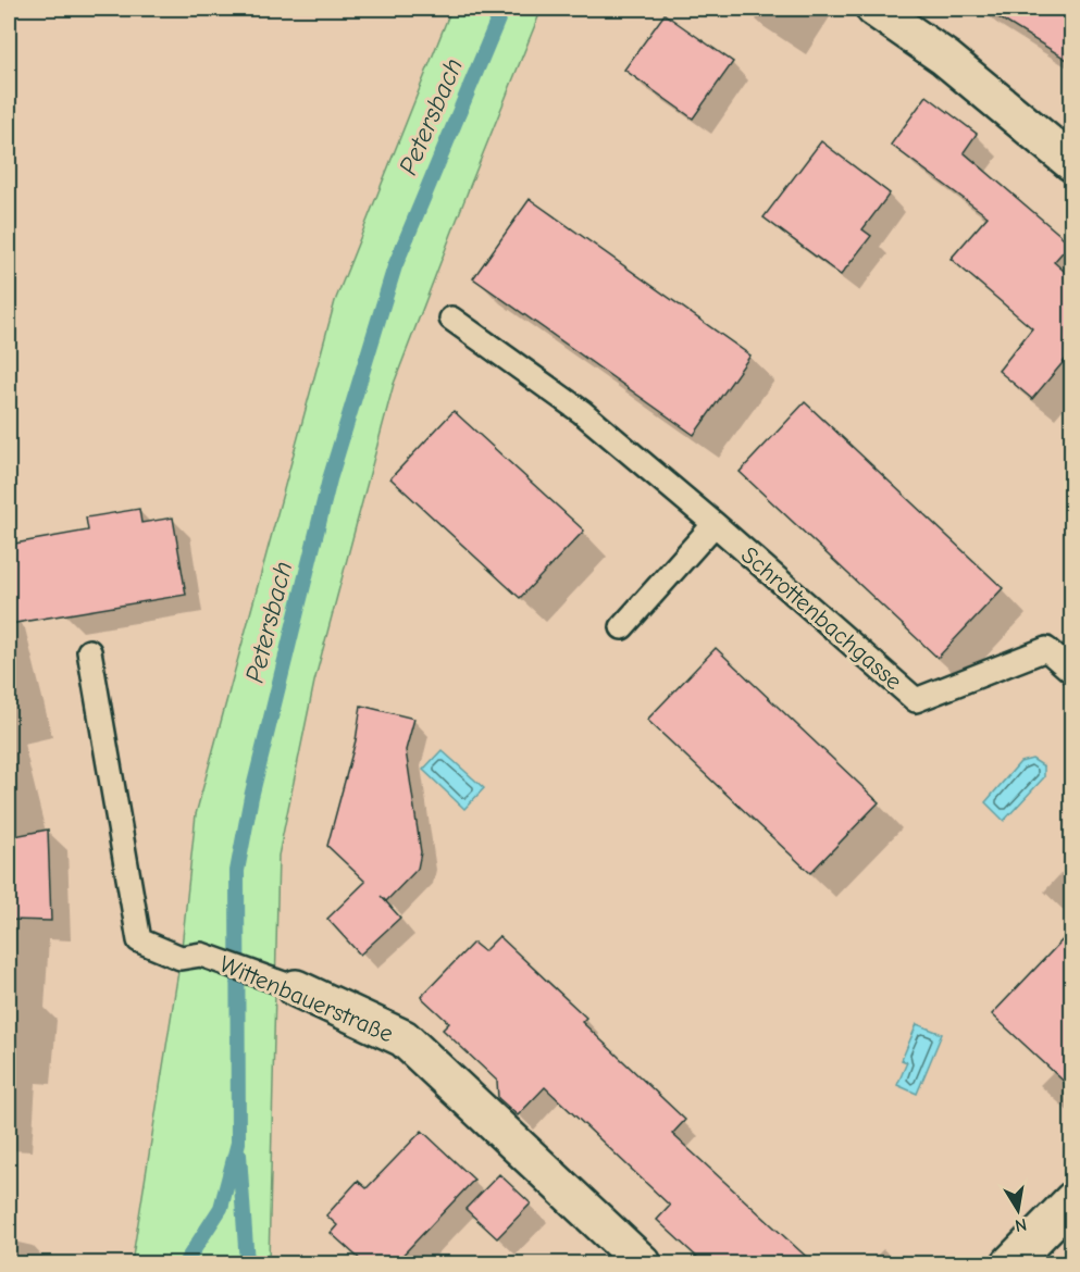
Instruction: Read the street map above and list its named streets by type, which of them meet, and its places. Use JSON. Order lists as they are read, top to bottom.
{
  "streets": {
    "street": ["Wittenbauerstraße"],
    "lane": ["Schrottenbachgasse"]
  },
  "water": ["Petersbach"],
  "north": "bottom"
}
